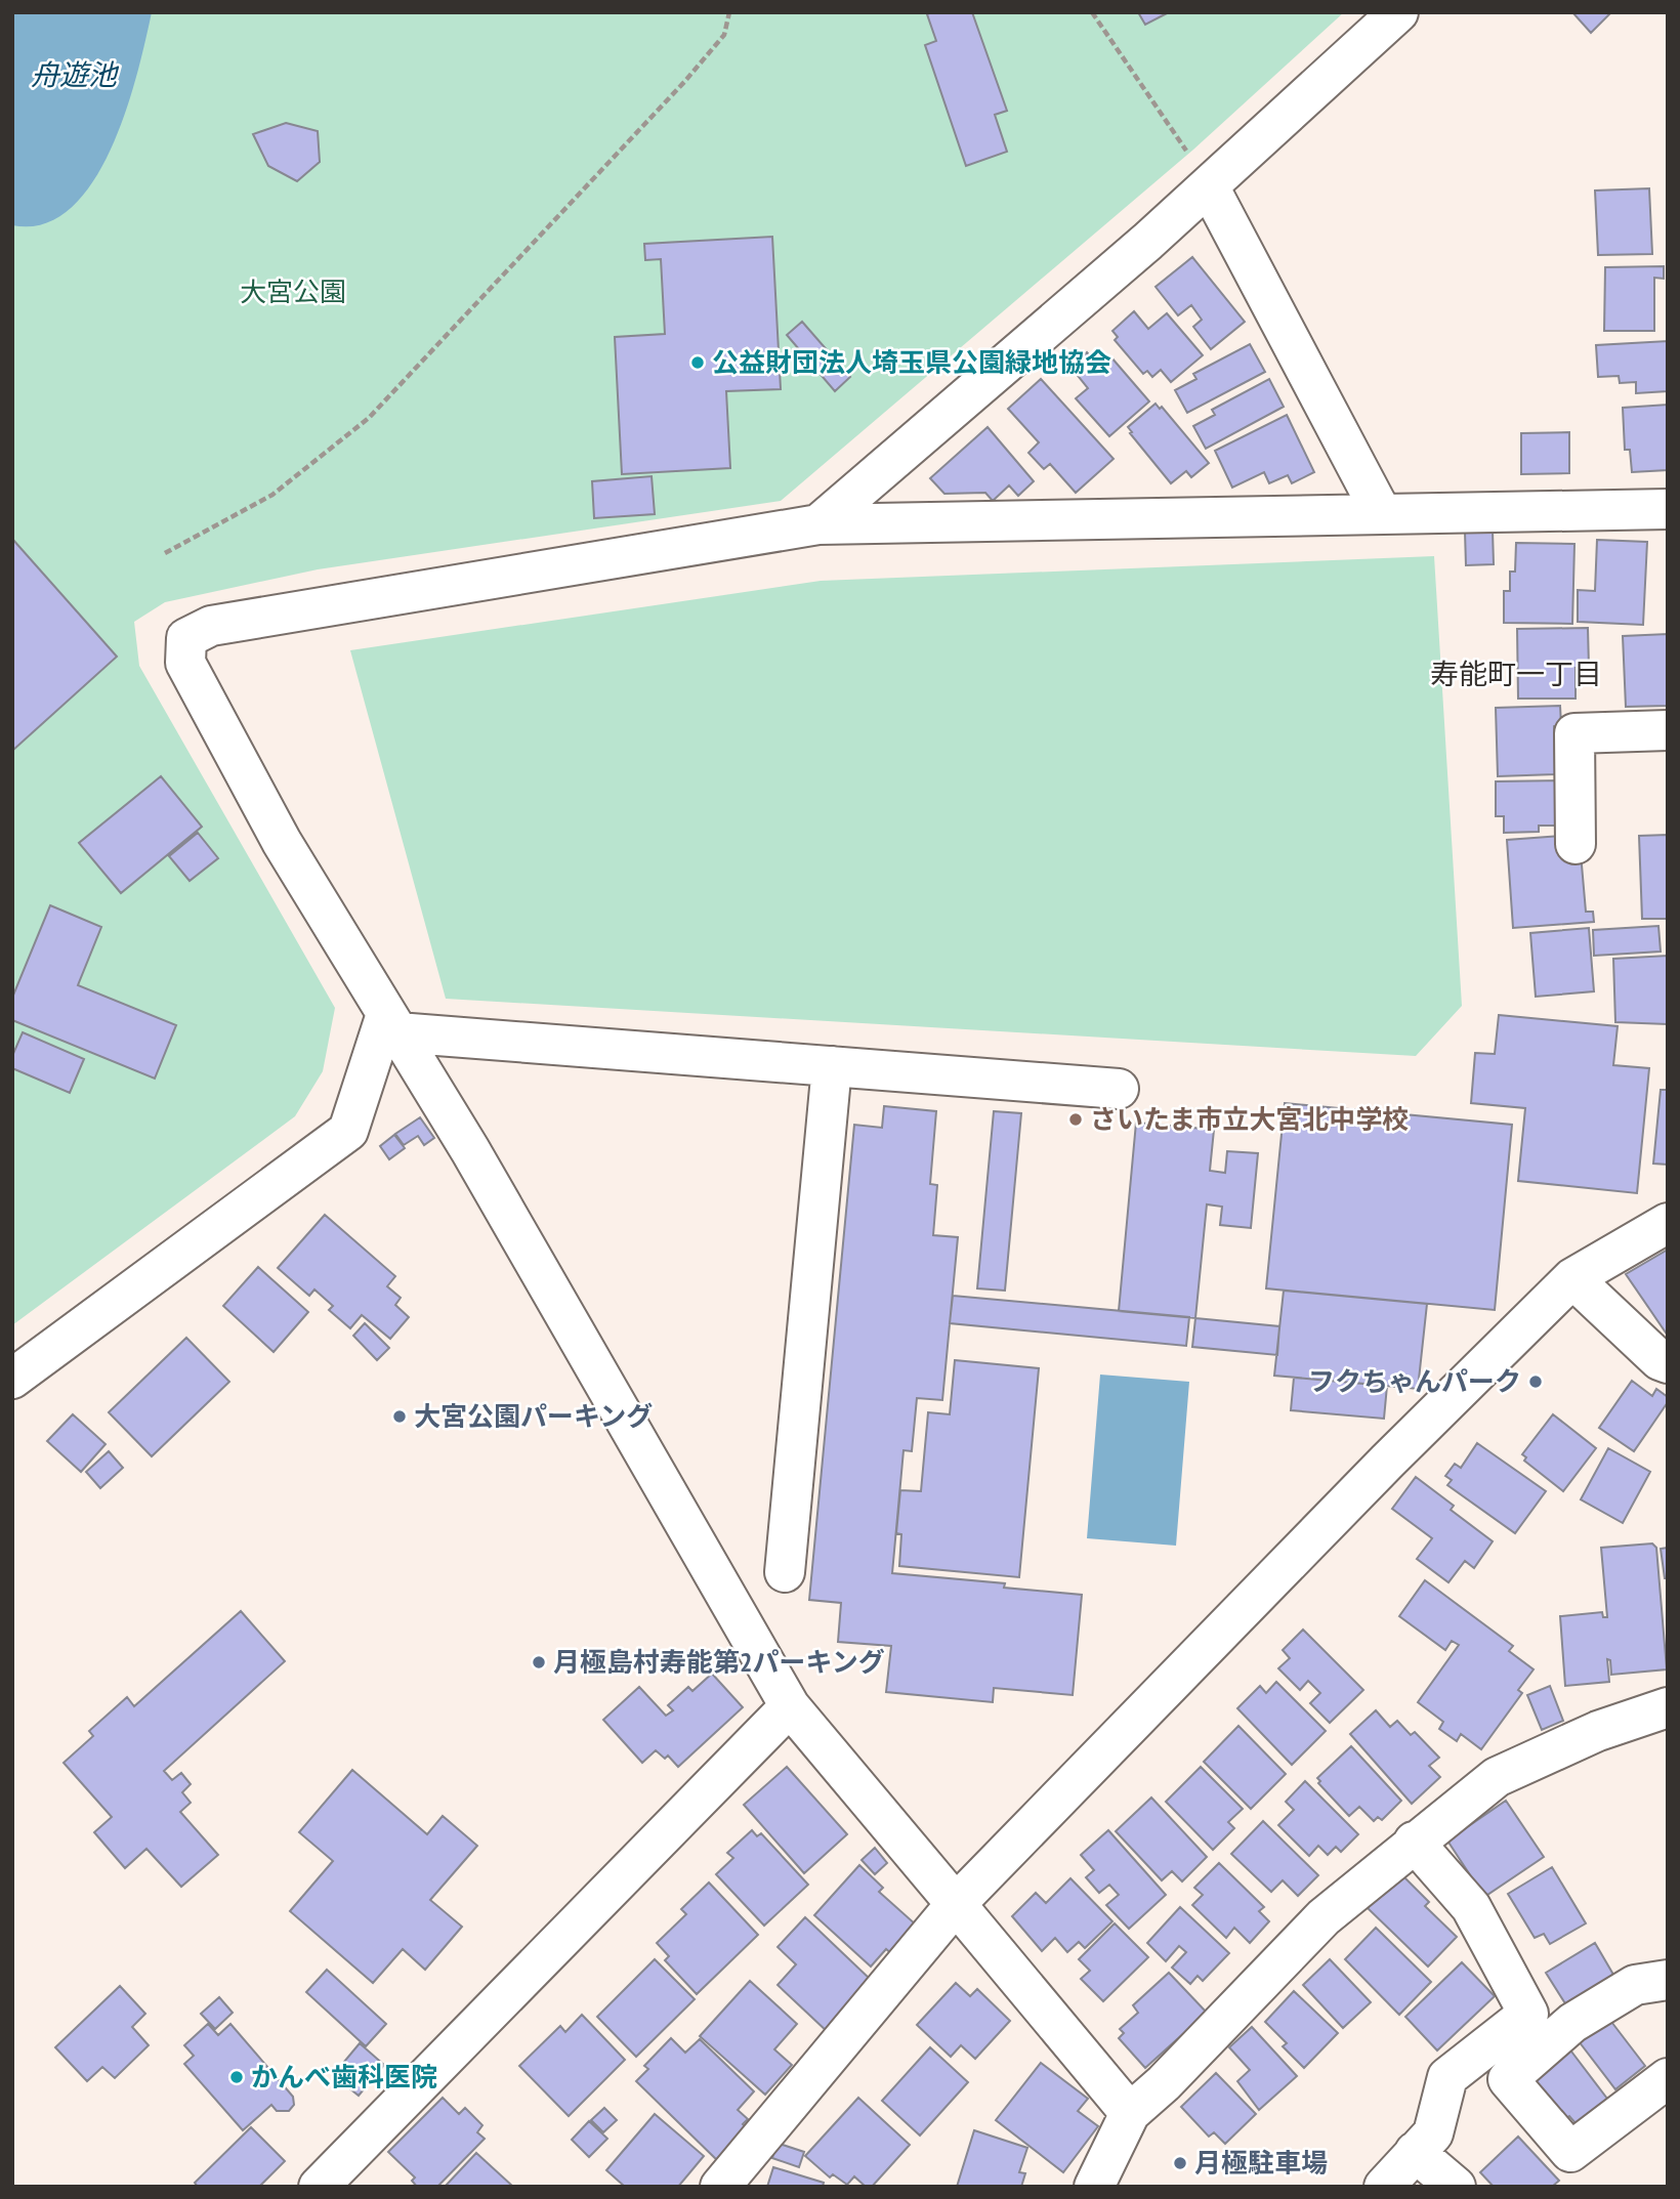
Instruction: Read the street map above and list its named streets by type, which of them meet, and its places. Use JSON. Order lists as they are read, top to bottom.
{
  "districts": ["寿能町一丁目"],
  "water": ["舟遊池"],
  "parks": ["大宮公園"],
  "places": [
    "公益財団法人埼玉県公園緑地協会",
    "さいたま市立大宮北中学校",
    "フクちゃんパーク",
    "大宮公園パーキング",
    "月極島村寿能第2パーキング",
    "かんべ歯科医院",
    "月極駐車場"
  ]
}
